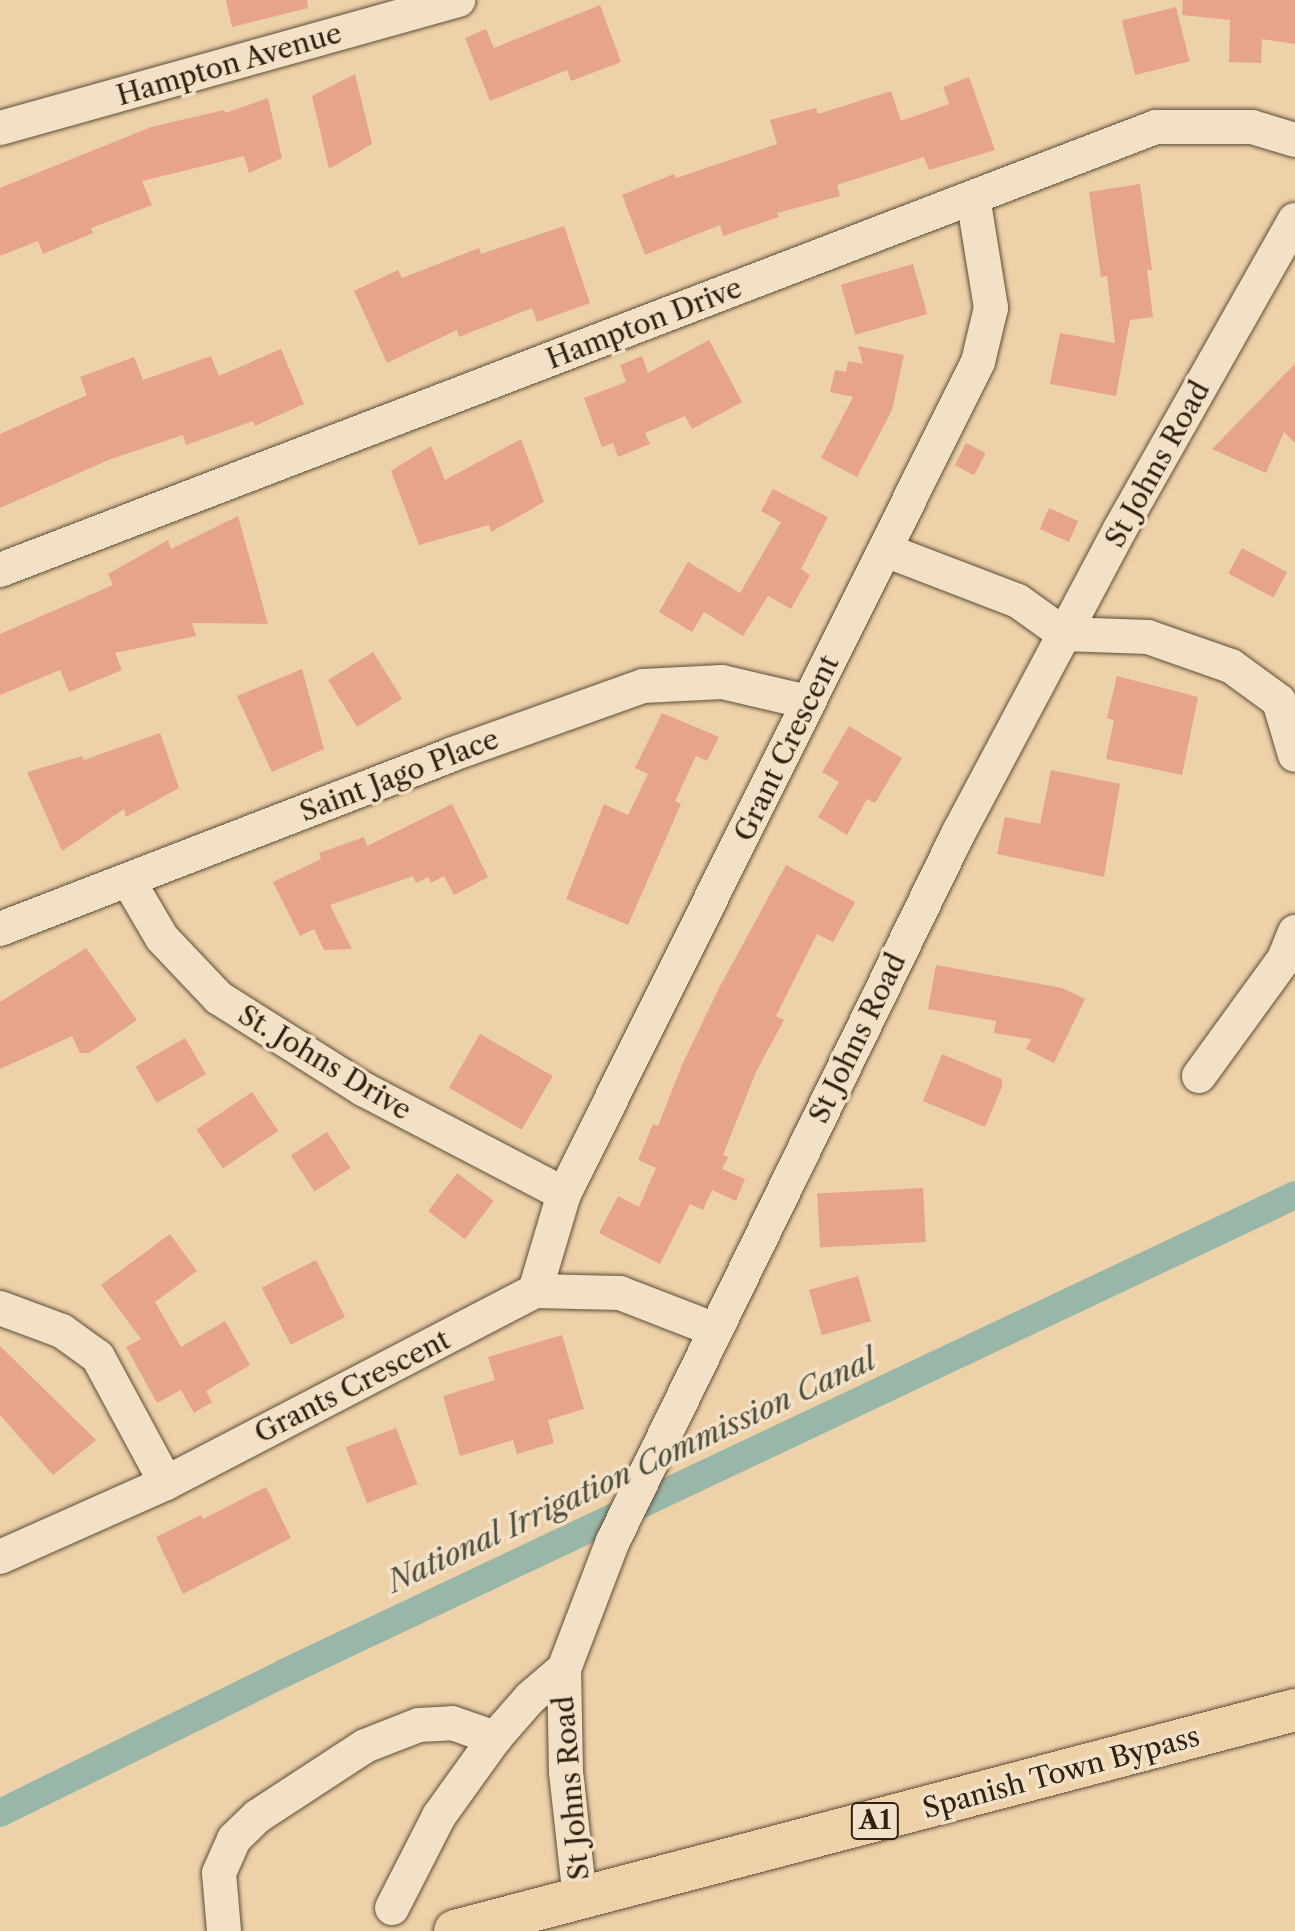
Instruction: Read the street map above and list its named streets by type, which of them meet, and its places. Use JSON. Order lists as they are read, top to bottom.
{
  "streets": {
    "main road": ["Spanish Town Bypass", "A1"],
    "street": [
      "Hampton Avenue",
      "Hampton Drive",
      "St Johns Road",
      "Grant Crescent",
      "Saint Jago Place",
      "St. Johns Drive",
      "Grants Crescent"
    ]
  },
  "crossings": [
    ["Hampton Drive", "Grant Crescent"],
    ["St Johns Road", "Grants Crescent"],
    ["St Johns Road", "Spanish Town Bypass"],
    ["Grant Crescent", "Saint Jago Place"],
    ["Grant Crescent", "St. Johns Drive"],
    ["Grant Crescent", "Grants Crescent"],
    ["Saint Jago Place", "St. Johns Drive"]
  ],
  "water": ["National Irrigation Commission Canal"]
}
